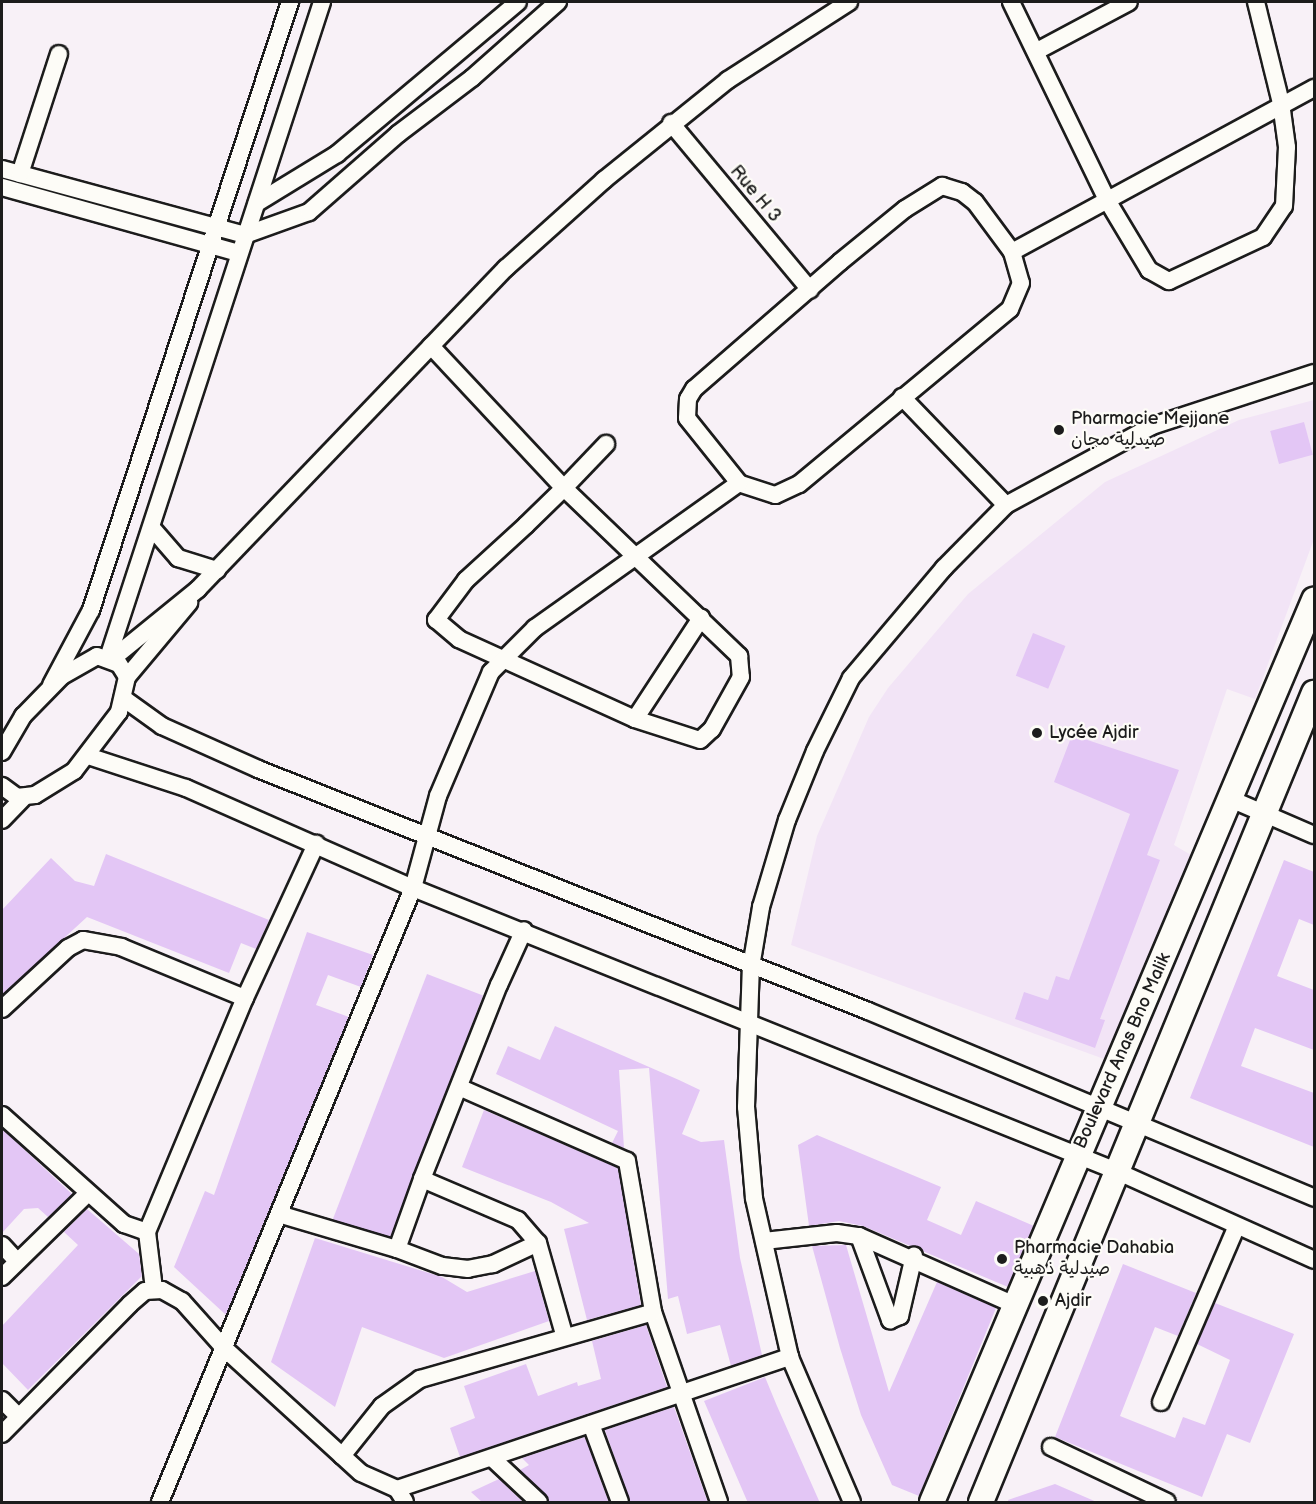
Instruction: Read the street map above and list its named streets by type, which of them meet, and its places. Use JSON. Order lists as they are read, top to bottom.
{
  "streets": {
    "street": ["Rue H 3", "Boulevard Anas Bno Malik"]
  },
  "places": [
    "Pharmacie Mejjane صيدلية مجان",
    "Lycée Ajdir",
    "Pharmacie Dahabia صيدلية ذهبية",
    "Ajdir"
  ]
}
